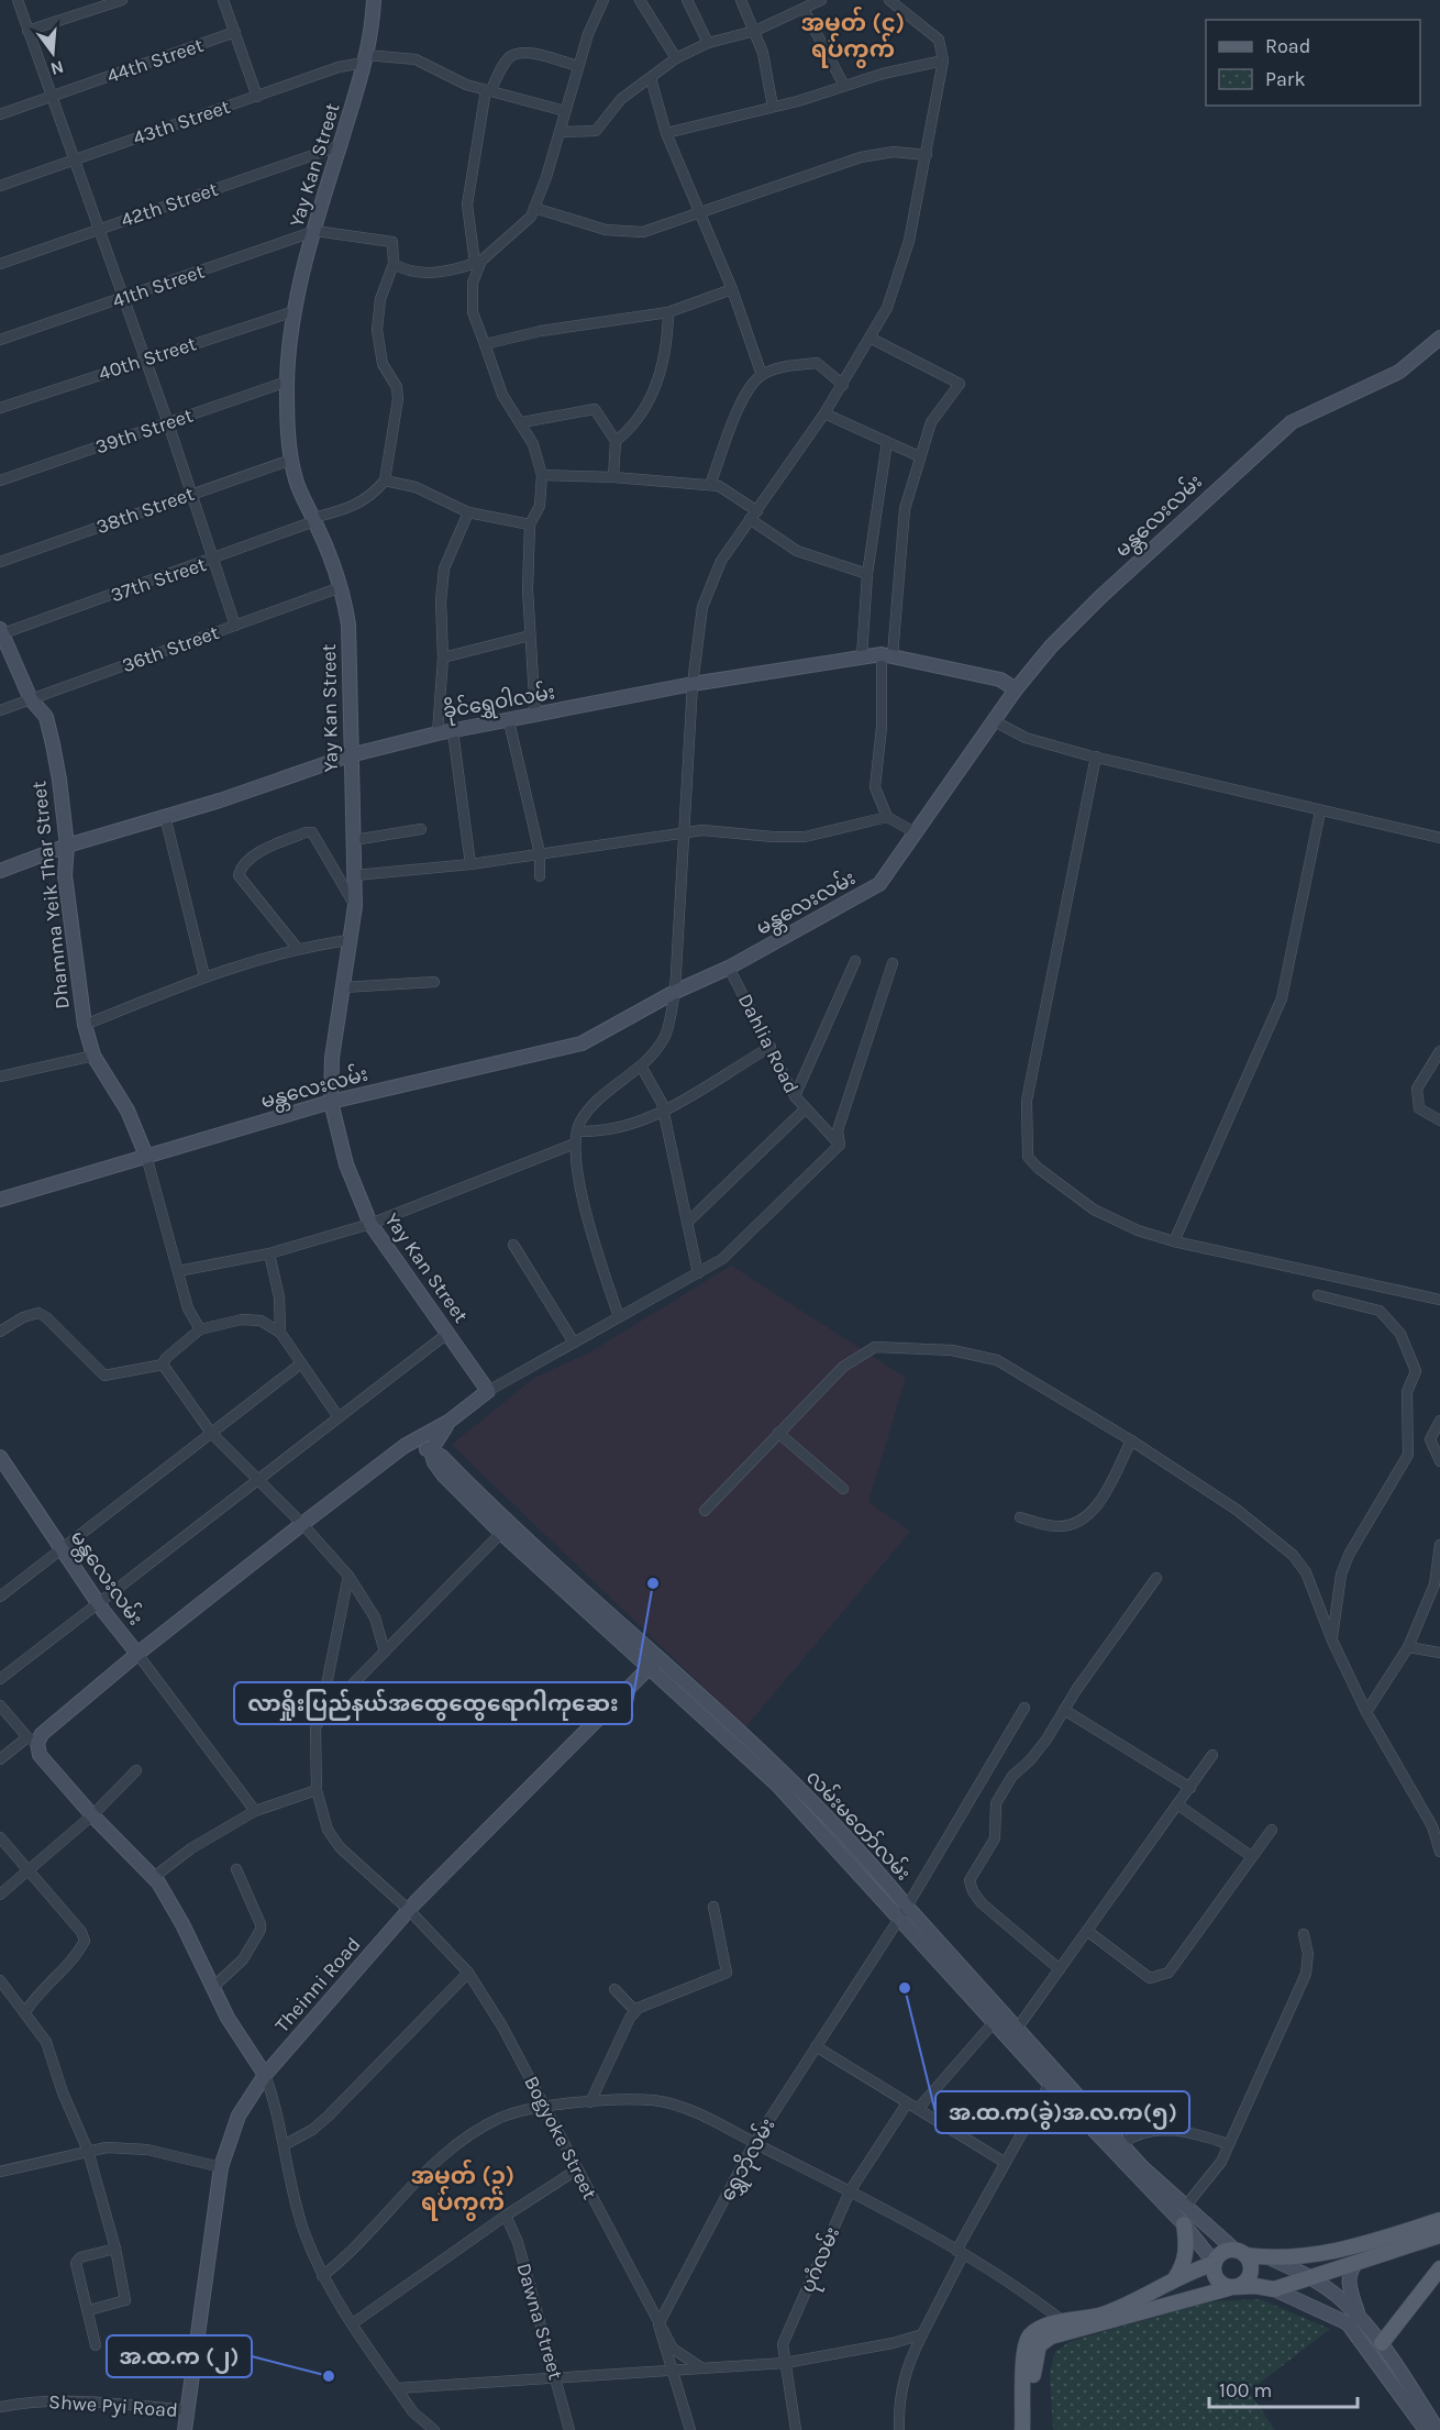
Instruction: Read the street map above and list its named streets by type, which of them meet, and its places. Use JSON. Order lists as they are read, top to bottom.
{
  "streets": {
    "main road": [
      "Yay Kan Street",
      "မန္တလေးလမ်း",
      "ခိုင်ရွှေဝါလမ်း",
      "Dhamma Yeik Thar Street",
      "လမ်းမတော်လမ်း",
      "Theinni Road"
    ],
    "street": [
      "44th Street",
      "43th Street",
      "42th Street",
      "41th Street",
      "40th Street",
      "39th Street",
      "38th Street",
      "37th Street",
      "36th Street",
      "Dahlia Road",
      "Bogyoke Street",
      "ရွှေဘိုလမ်း",
      "ပုဂံလမ်း",
      "Dawna Street",
      "Shwe Pyi Road"
    ]
  },
  "crossings": [
    ["43th Street", "Yay Kan Street"],
    ["Yay Kan Street", "42th Street"],
    ["Yay Kan Street", "41th Street"],
    ["Yay Kan Street", "40th Street"],
    ["Yay Kan Street", "39th Street"],
    ["Yay Kan Street", "38th Street"],
    ["Yay Kan Street", "မန္တလေးလမ်း"],
    ["Yay Kan Street", "37th Street"],
    ["Yay Kan Street", "36th Street"],
    ["Yay Kan Street", "ခိုင်ရွှေဝါလမ်း"],
    ["မန္တလေးလမ်း", "ခိုင်ရွှေဝါလမ်း"],
    ["မန္တလေးလမ်း", "Dhamma Yeik Thar Street"],
    ["မန္တလေးလမ်း", "Dahlia Road"],
    ["37th Street", "Dhamma Yeik Thar Street"],
    ["36th Street", "Dhamma Yeik Thar Street"],
    ["ခိုင်ရွှေဝါလမ်း", "Dhamma Yeik Thar Street"],
    ["လမ်းမတော်လမ်း", "Theinni Road"],
    ["လမ်းမတော်လမ်း", "ရွှေဘိုလမ်း"],
    ["Theinni Road", "Bogyoke Street"],
    ["Theinni Road", "Shwe Pyi Road"],
    ["Bogyoke Street", "ရွှေဘိုလမ်း"]
  ],
  "districts": ["အမှတ် (၄) ရပ်ကွက်", "အမှတ် (၃) ရပ်ကွက်"],
  "places": ["လာရှိုးပြည်နယ်အထွေထွေရောဂါကုဆေး", "အ.ထ.က(ခွဲ)အ.လ.က(၅)", "အ.ထ.က (၂)"],
  "legend": ["Road", "Park"],
  "scale_bar": "100 m",
  "north": "bottom"
}
